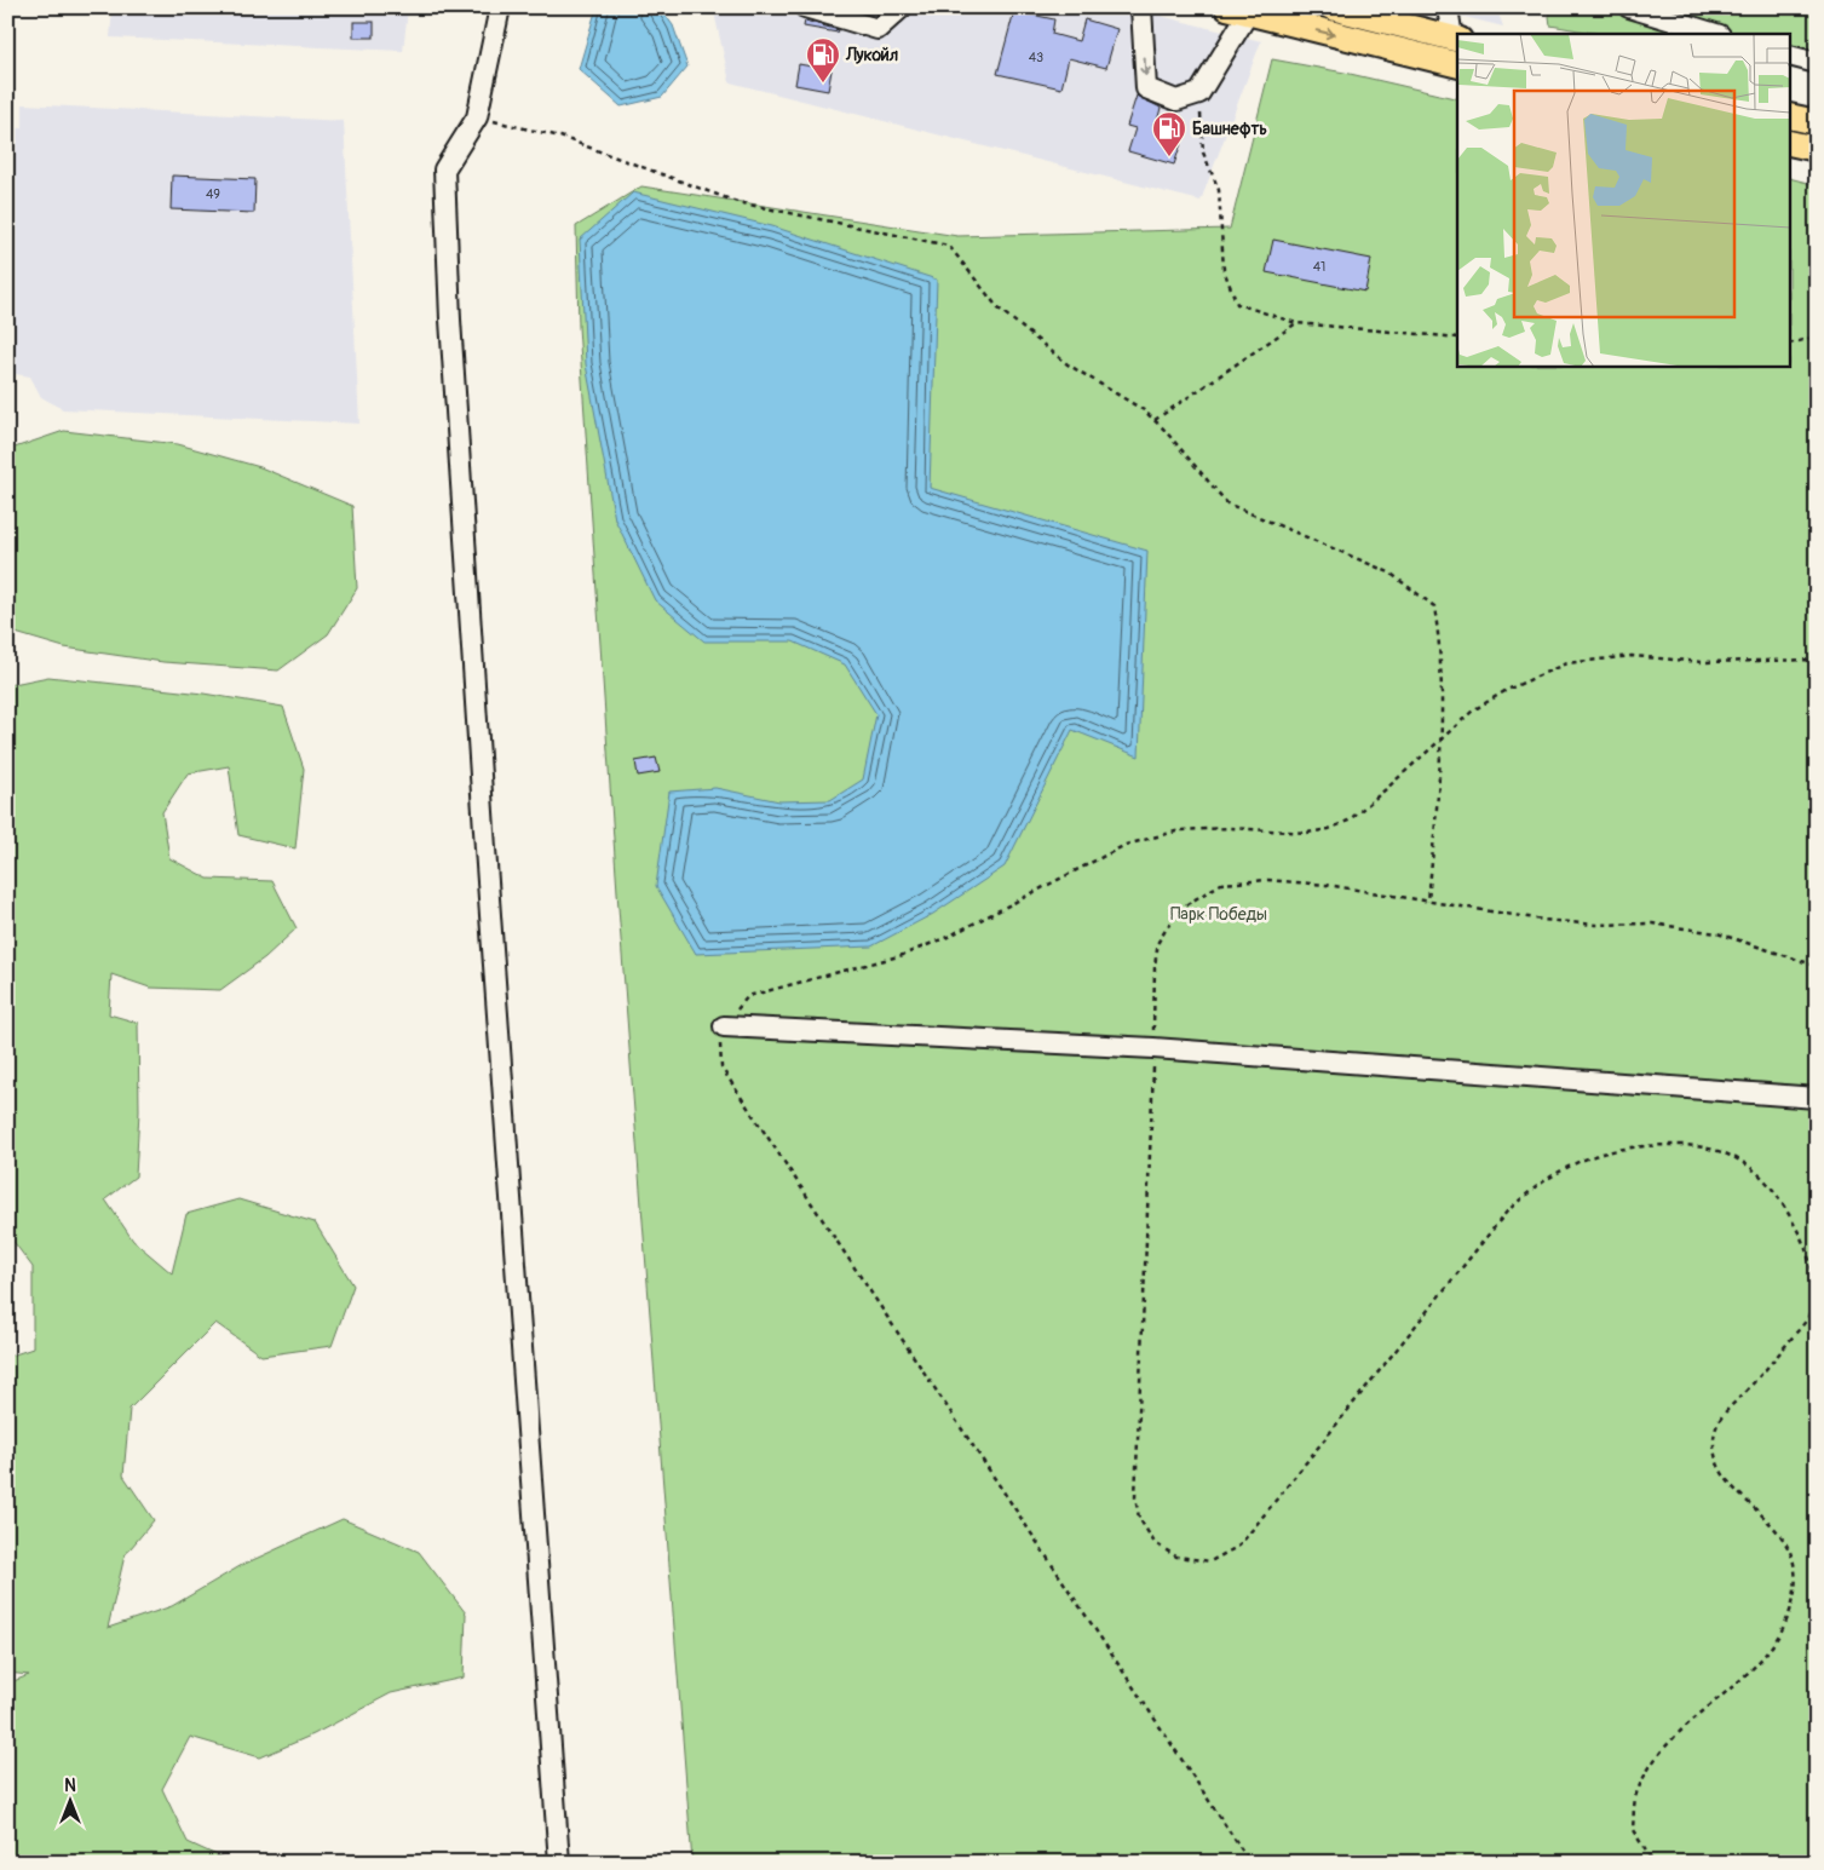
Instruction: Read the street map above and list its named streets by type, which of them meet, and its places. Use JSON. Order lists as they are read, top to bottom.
{
  "parks": ["Парк Победы"],
  "places": {
    "fuel station": ["Лукойл", "Башнефть"]
  },
  "house_numbers": ["43", "49", "41"],
  "north": "top"
}
